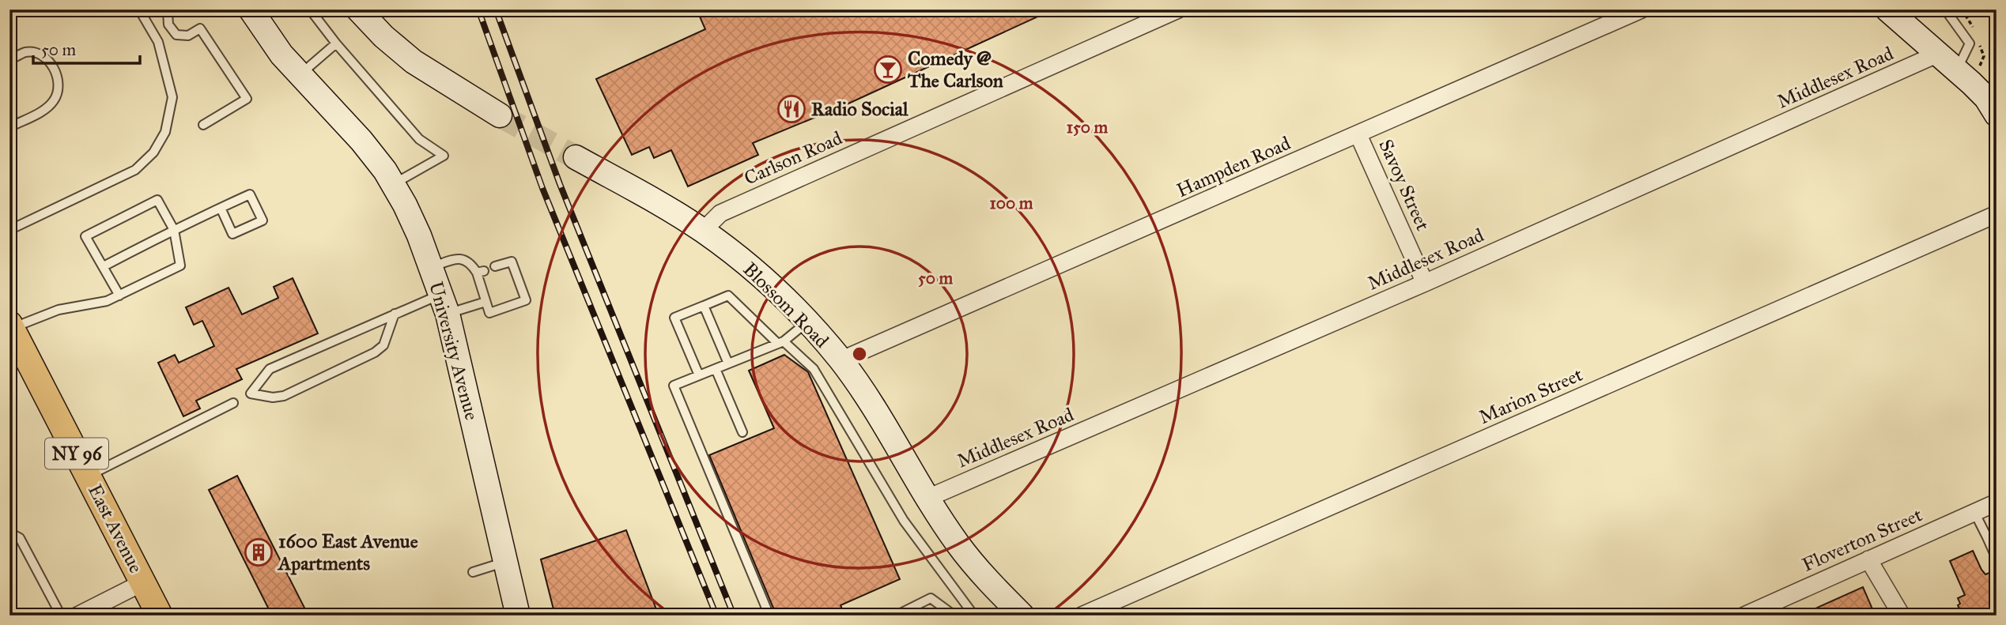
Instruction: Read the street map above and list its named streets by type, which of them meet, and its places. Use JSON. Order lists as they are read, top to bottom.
{
  "streets": {
    "main road": ["NY 96", "East Avenue"],
    "street": [
      "Middlesex Road",
      "Carlson Road",
      "Hampden Road",
      "Savoy Street",
      "Blossom Road",
      "University Avenue",
      "Marion Street",
      "Floverton Street"
    ]
  },
  "crossings": [
    ["Middlesex Road", "Savoy Street"],
    ["Middlesex Road", "Blossom Road"],
    ["Carlson Road", "Blossom Road"],
    ["Hampden Road", "Savoy Street"],
    ["Hampden Road", "Blossom Road"]
  ],
  "places": {
    "bar": ["Comedy @ The Carlson"],
    "restaurant": ["Radio Social"],
    "building": ["1600 East Avenue Apartments"]
  },
  "scale_bar": "50 m",
  "rings": ["150 m", "100 m", "50 m"]
}
